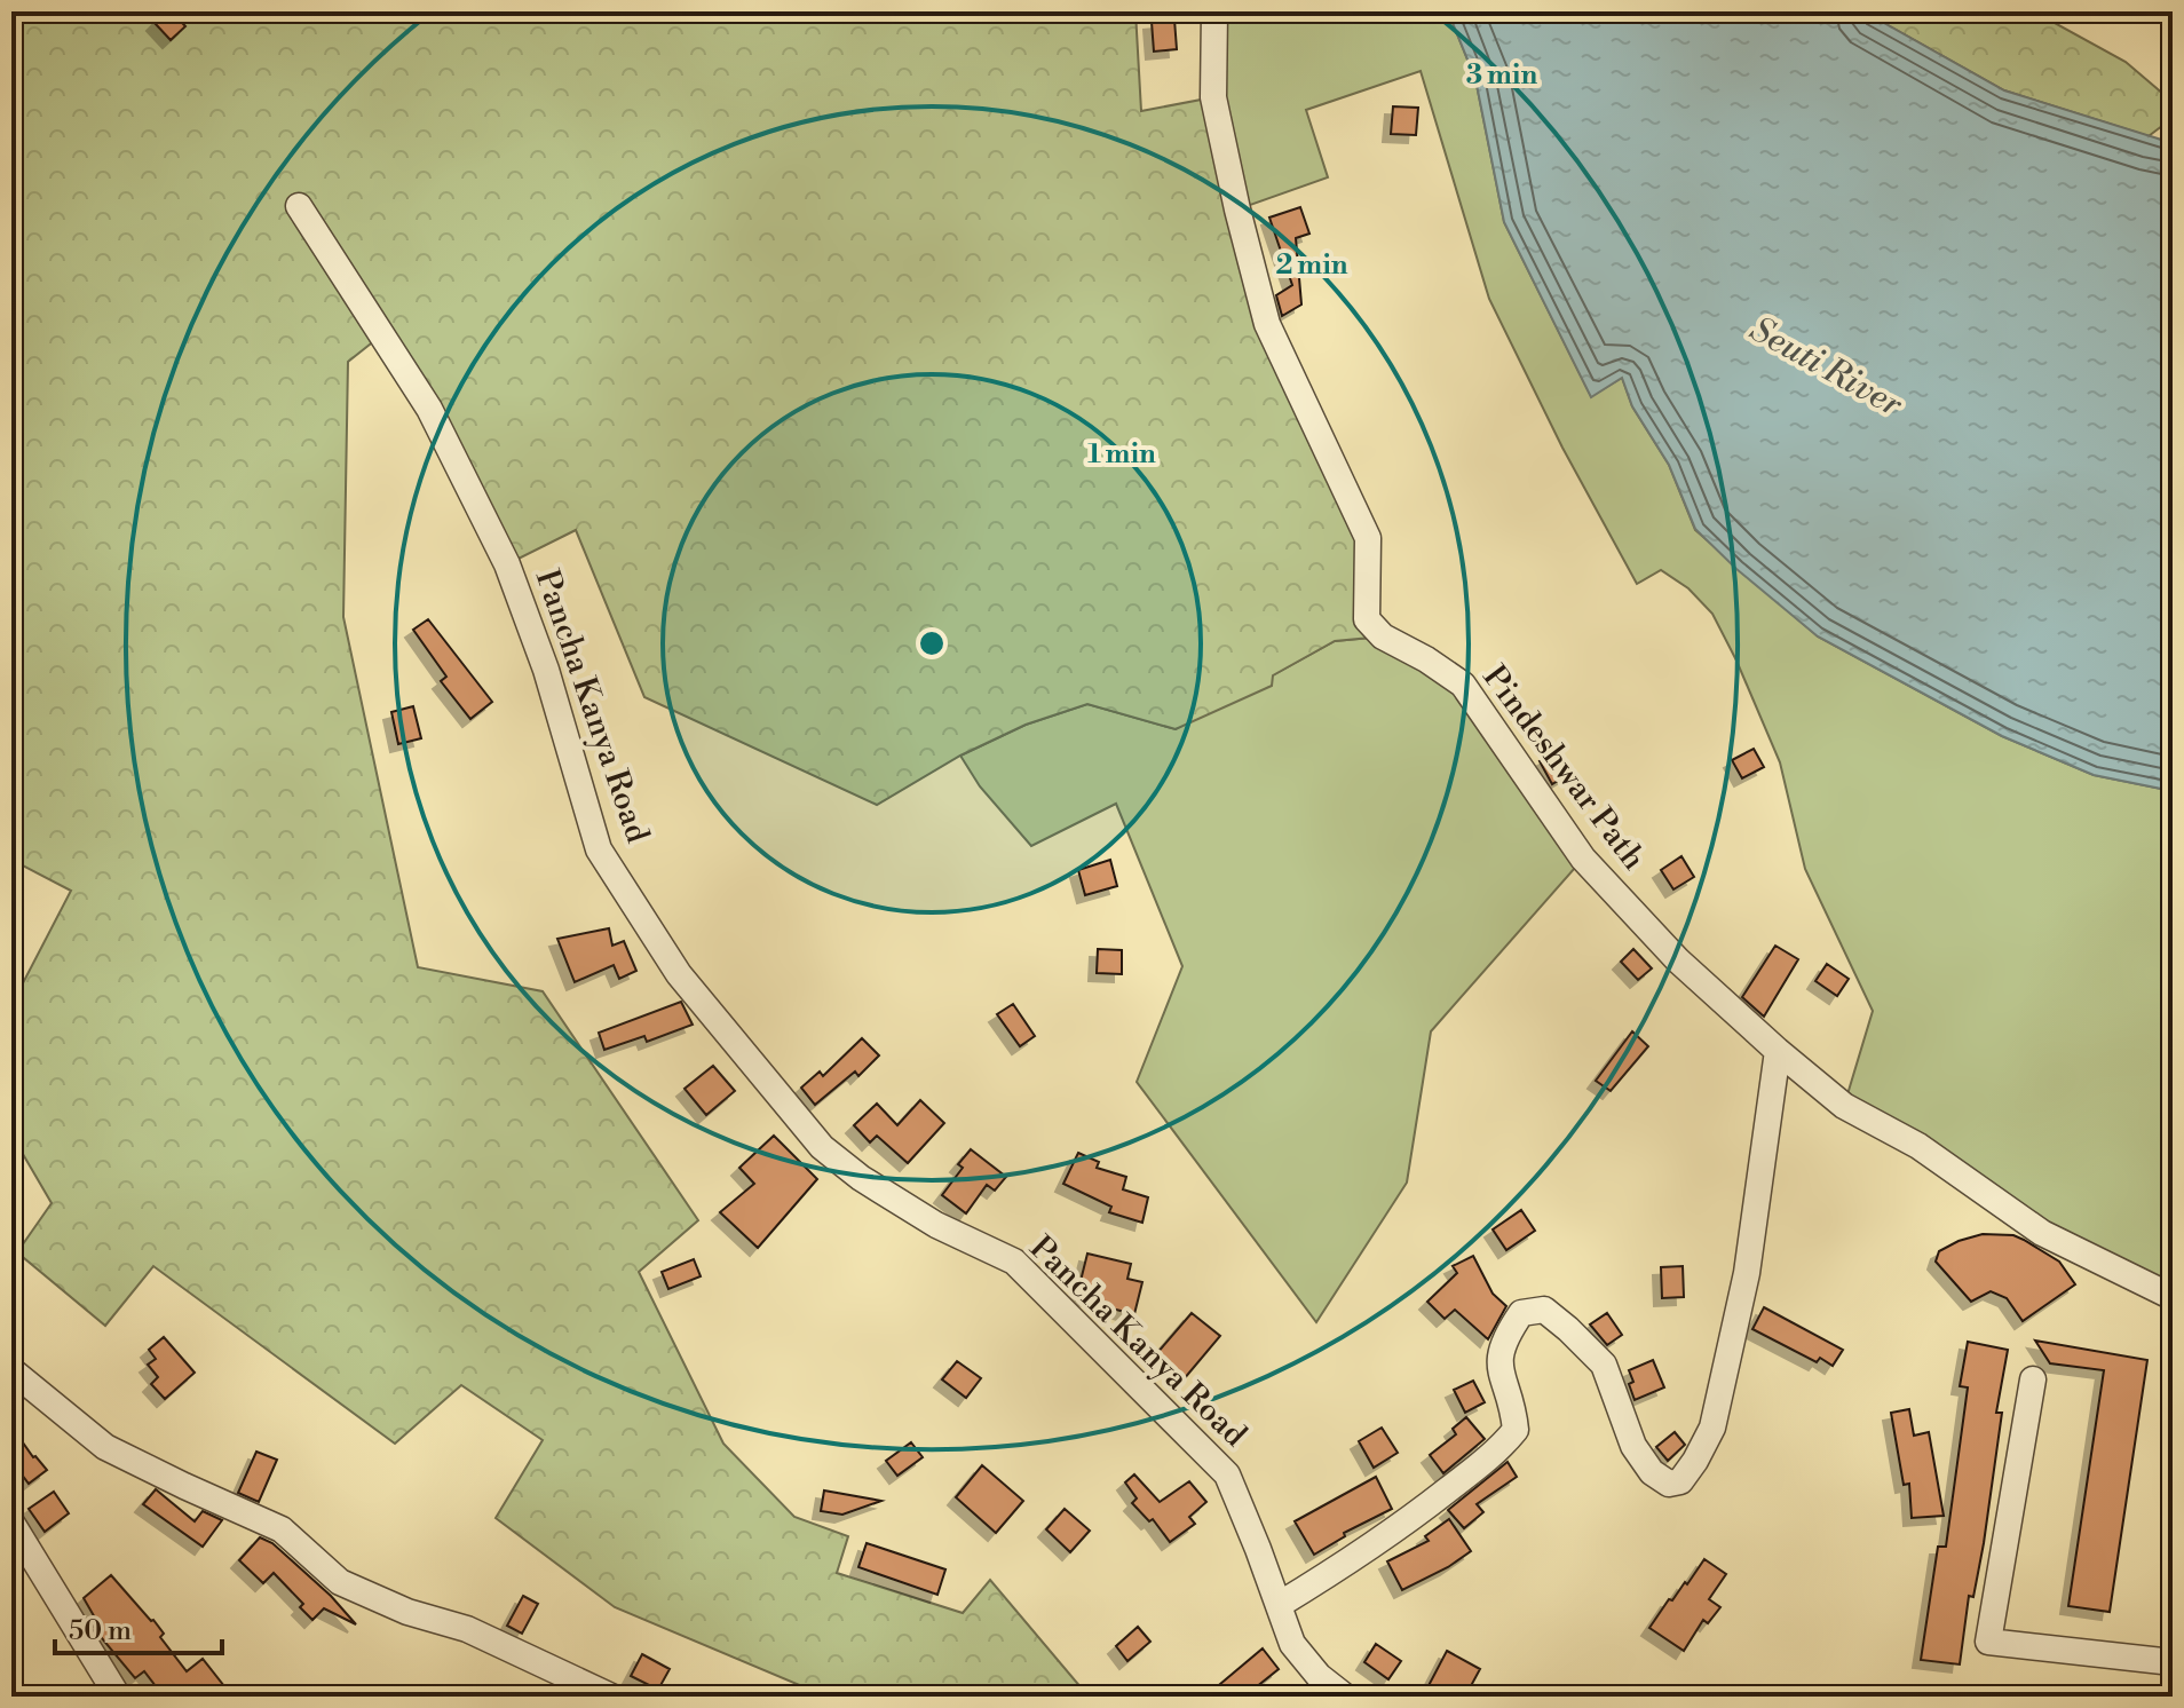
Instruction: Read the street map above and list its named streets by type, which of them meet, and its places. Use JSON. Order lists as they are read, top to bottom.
{
  "streets": {
    "street": ["Pancha Kanya Road", "Pindeshwar Path"]
  },
  "water": ["Seuti River"],
  "scale_bar": "50 m",
  "rings": ["3 min", "2 min", "1 min"]
}
